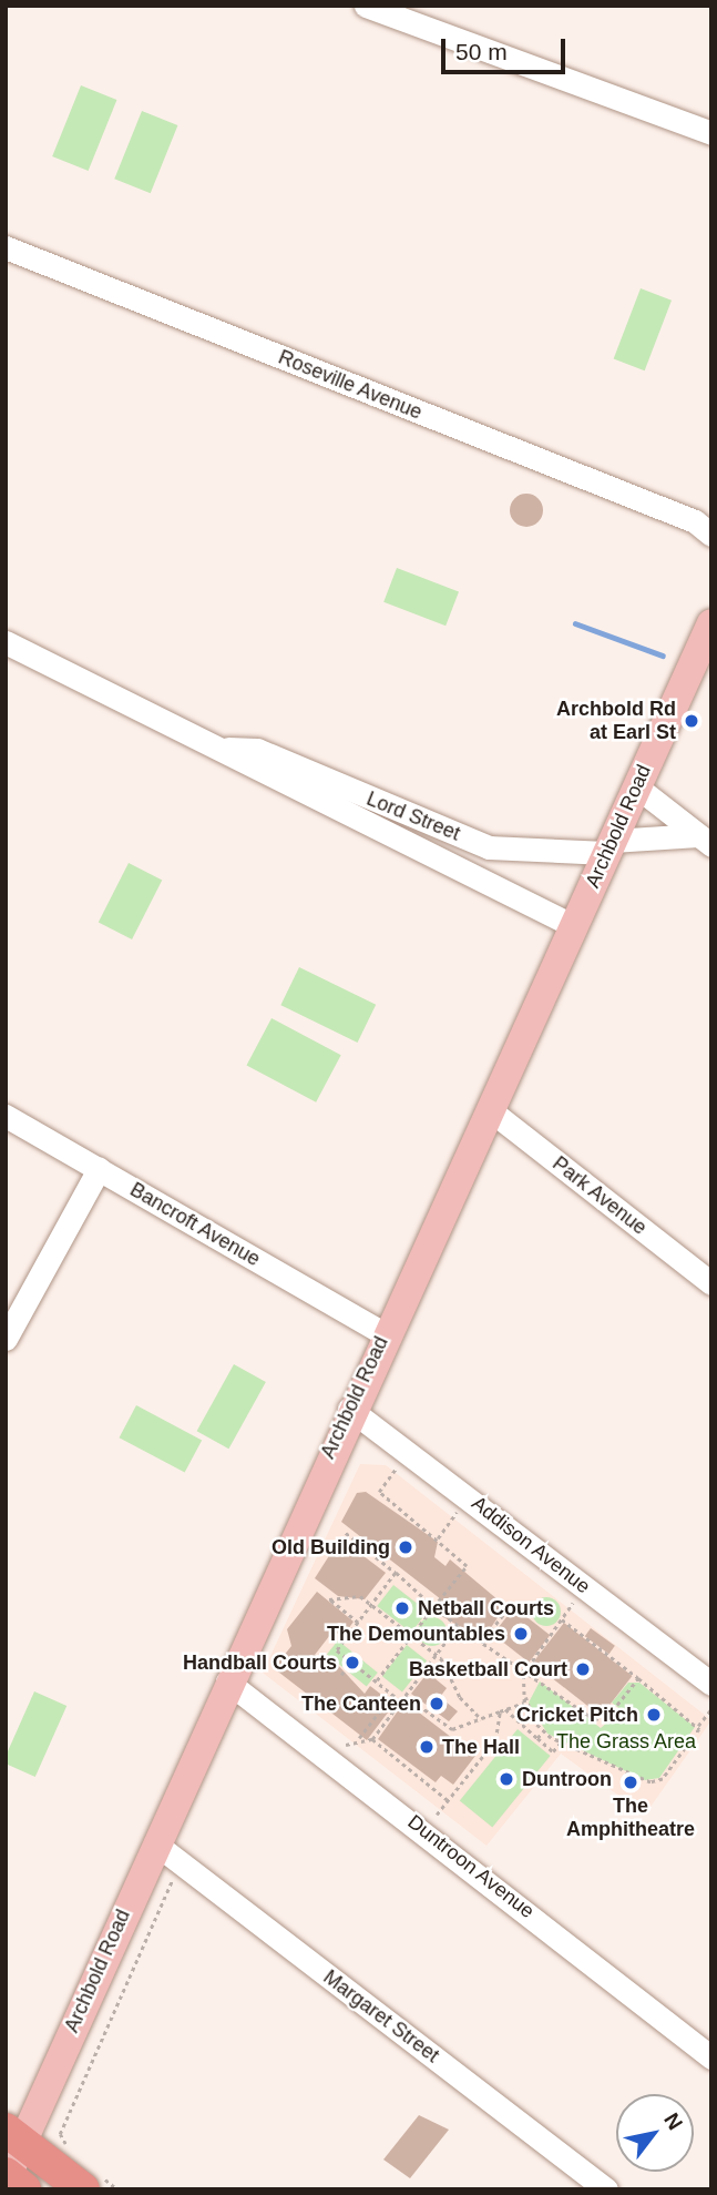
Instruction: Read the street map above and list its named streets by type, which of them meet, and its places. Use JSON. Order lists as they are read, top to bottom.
{
  "streets": {
    "main road": ["Archbold Road"],
    "street": [
      "Roseville Avenue",
      "Lord Street",
      "Park Avenue",
      "Bancroft Avenue",
      "Addison Avenue",
      "Duntroon Avenue",
      "Margaret Street"
    ]
  },
  "crossings": [
    ["Lord Street", "Archbold Road"],
    ["Archbold Road", "Park Avenue"],
    ["Archbold Road", "Bancroft Avenue"],
    ["Archbold Road", "Addison Avenue"],
    ["Archbold Road", "Duntroon Avenue"],
    ["Archbold Road", "Margaret Street"]
  ],
  "parks": ["The Grass Area"],
  "places": [
    "Archbold Rd at Earl St",
    "Old Building",
    "Netball Courts",
    "The Demountables",
    "Handball Courts",
    "Basketball Court",
    "The Canteen",
    "Cricket Pitch",
    "The Hall",
    "Duntroon",
    "The Amphitheatre"
  ],
  "scale_bar": "50 m",
  "north": "top right"
}
